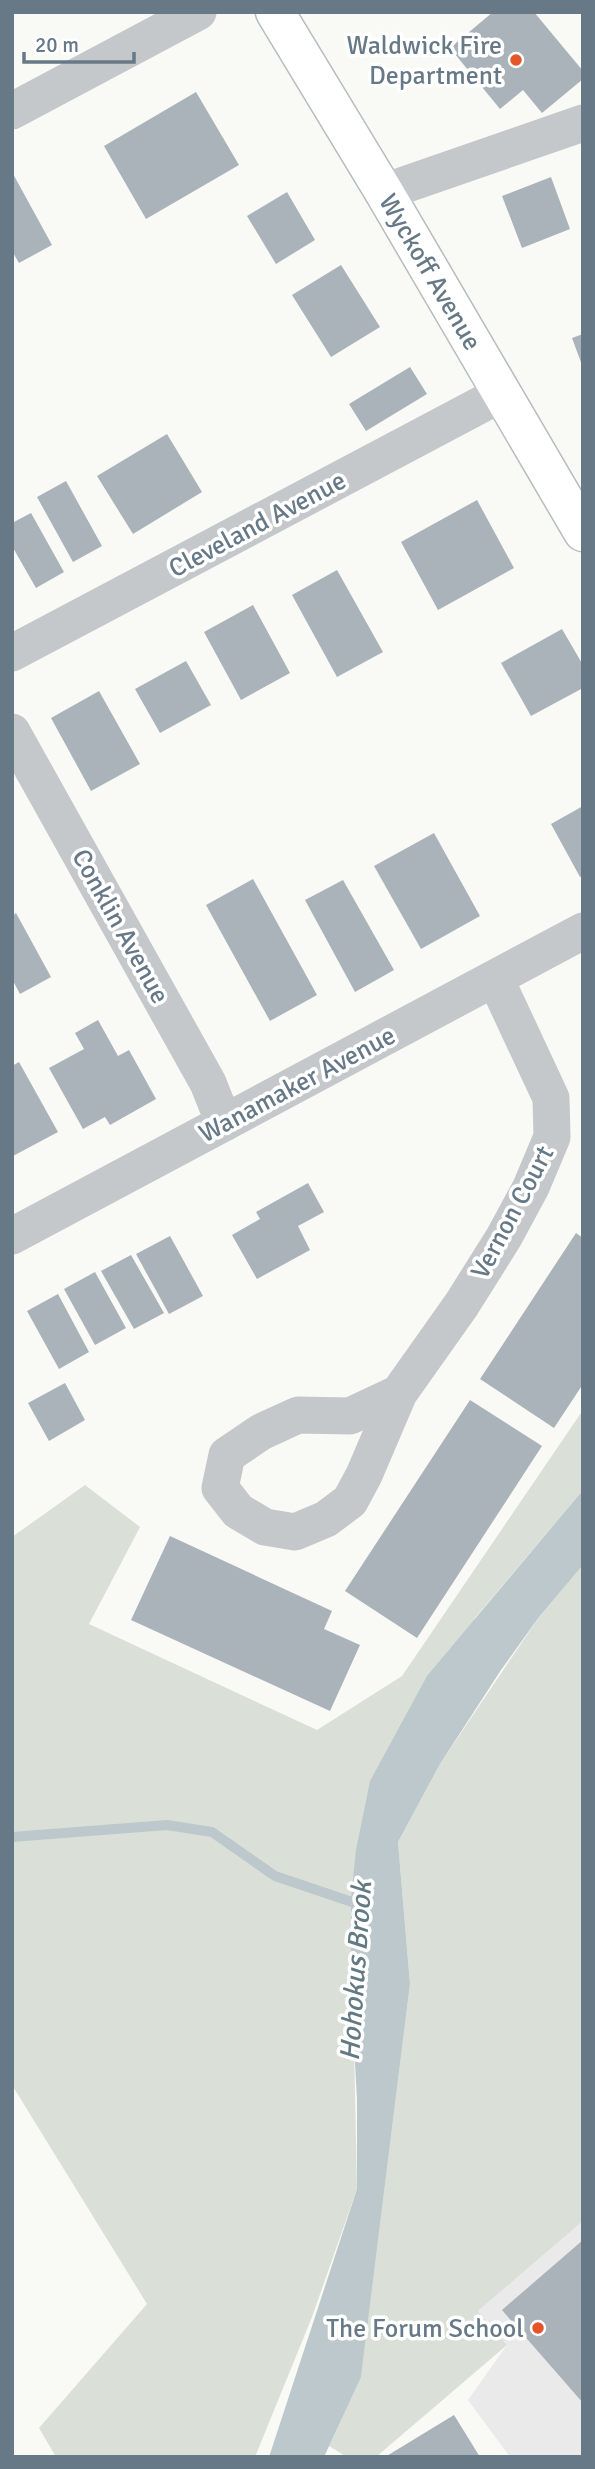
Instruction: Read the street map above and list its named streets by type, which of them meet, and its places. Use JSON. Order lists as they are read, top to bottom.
{
  "streets": {
    "main road": ["Wyckoff Avenue"],
    "street": [
      "Cleveland Avenue",
      "Conklin Avenue",
      "Wanamaker Avenue",
      "Vernon Court"
    ]
  },
  "crossings": [
    ["Wyckoff Avenue", "Cleveland Avenue"],
    ["Conklin Avenue", "Wanamaker Avenue"],
    ["Wanamaker Avenue", "Vernon Court"]
  ],
  "water": ["Hohokus Brook"],
  "places": ["Waldwick Fire Department", "The Forum School"],
  "scale_bar": "20 m"
}
